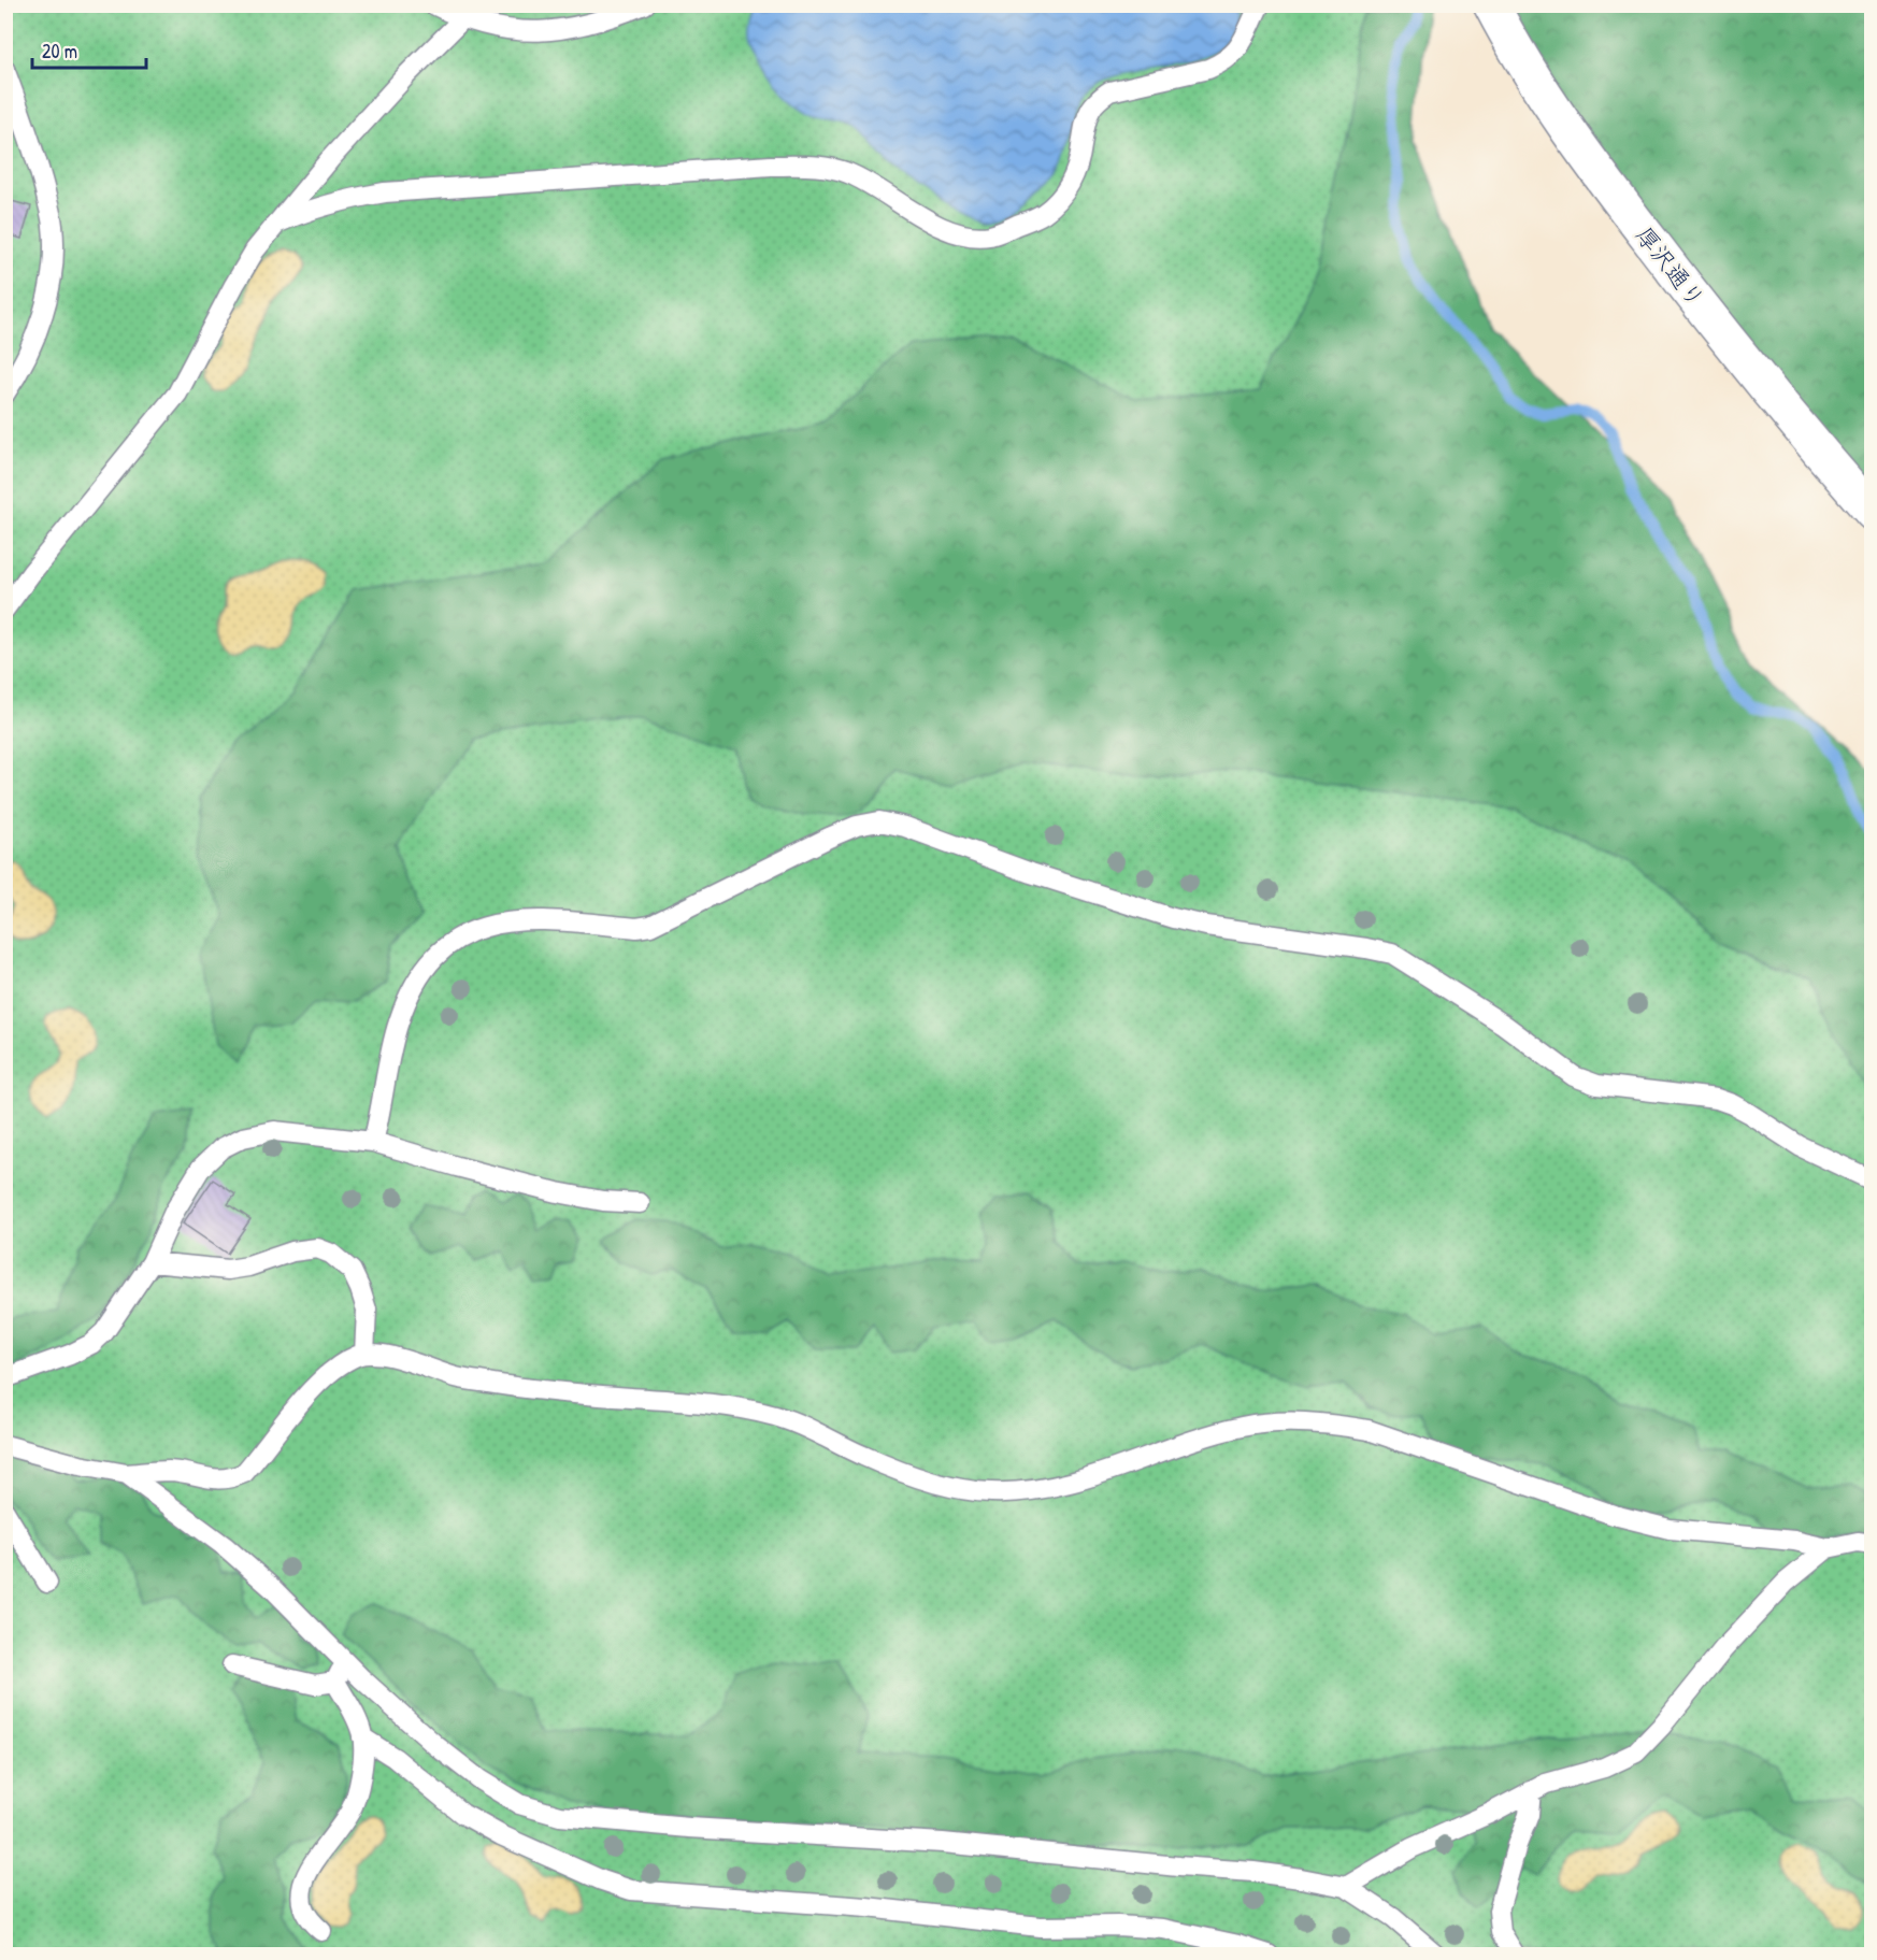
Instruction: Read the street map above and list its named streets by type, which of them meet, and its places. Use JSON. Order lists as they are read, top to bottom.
{
  "streets": {
    "street": ["厚沢通り"]
  },
  "scale_bar": "20 m"
}
